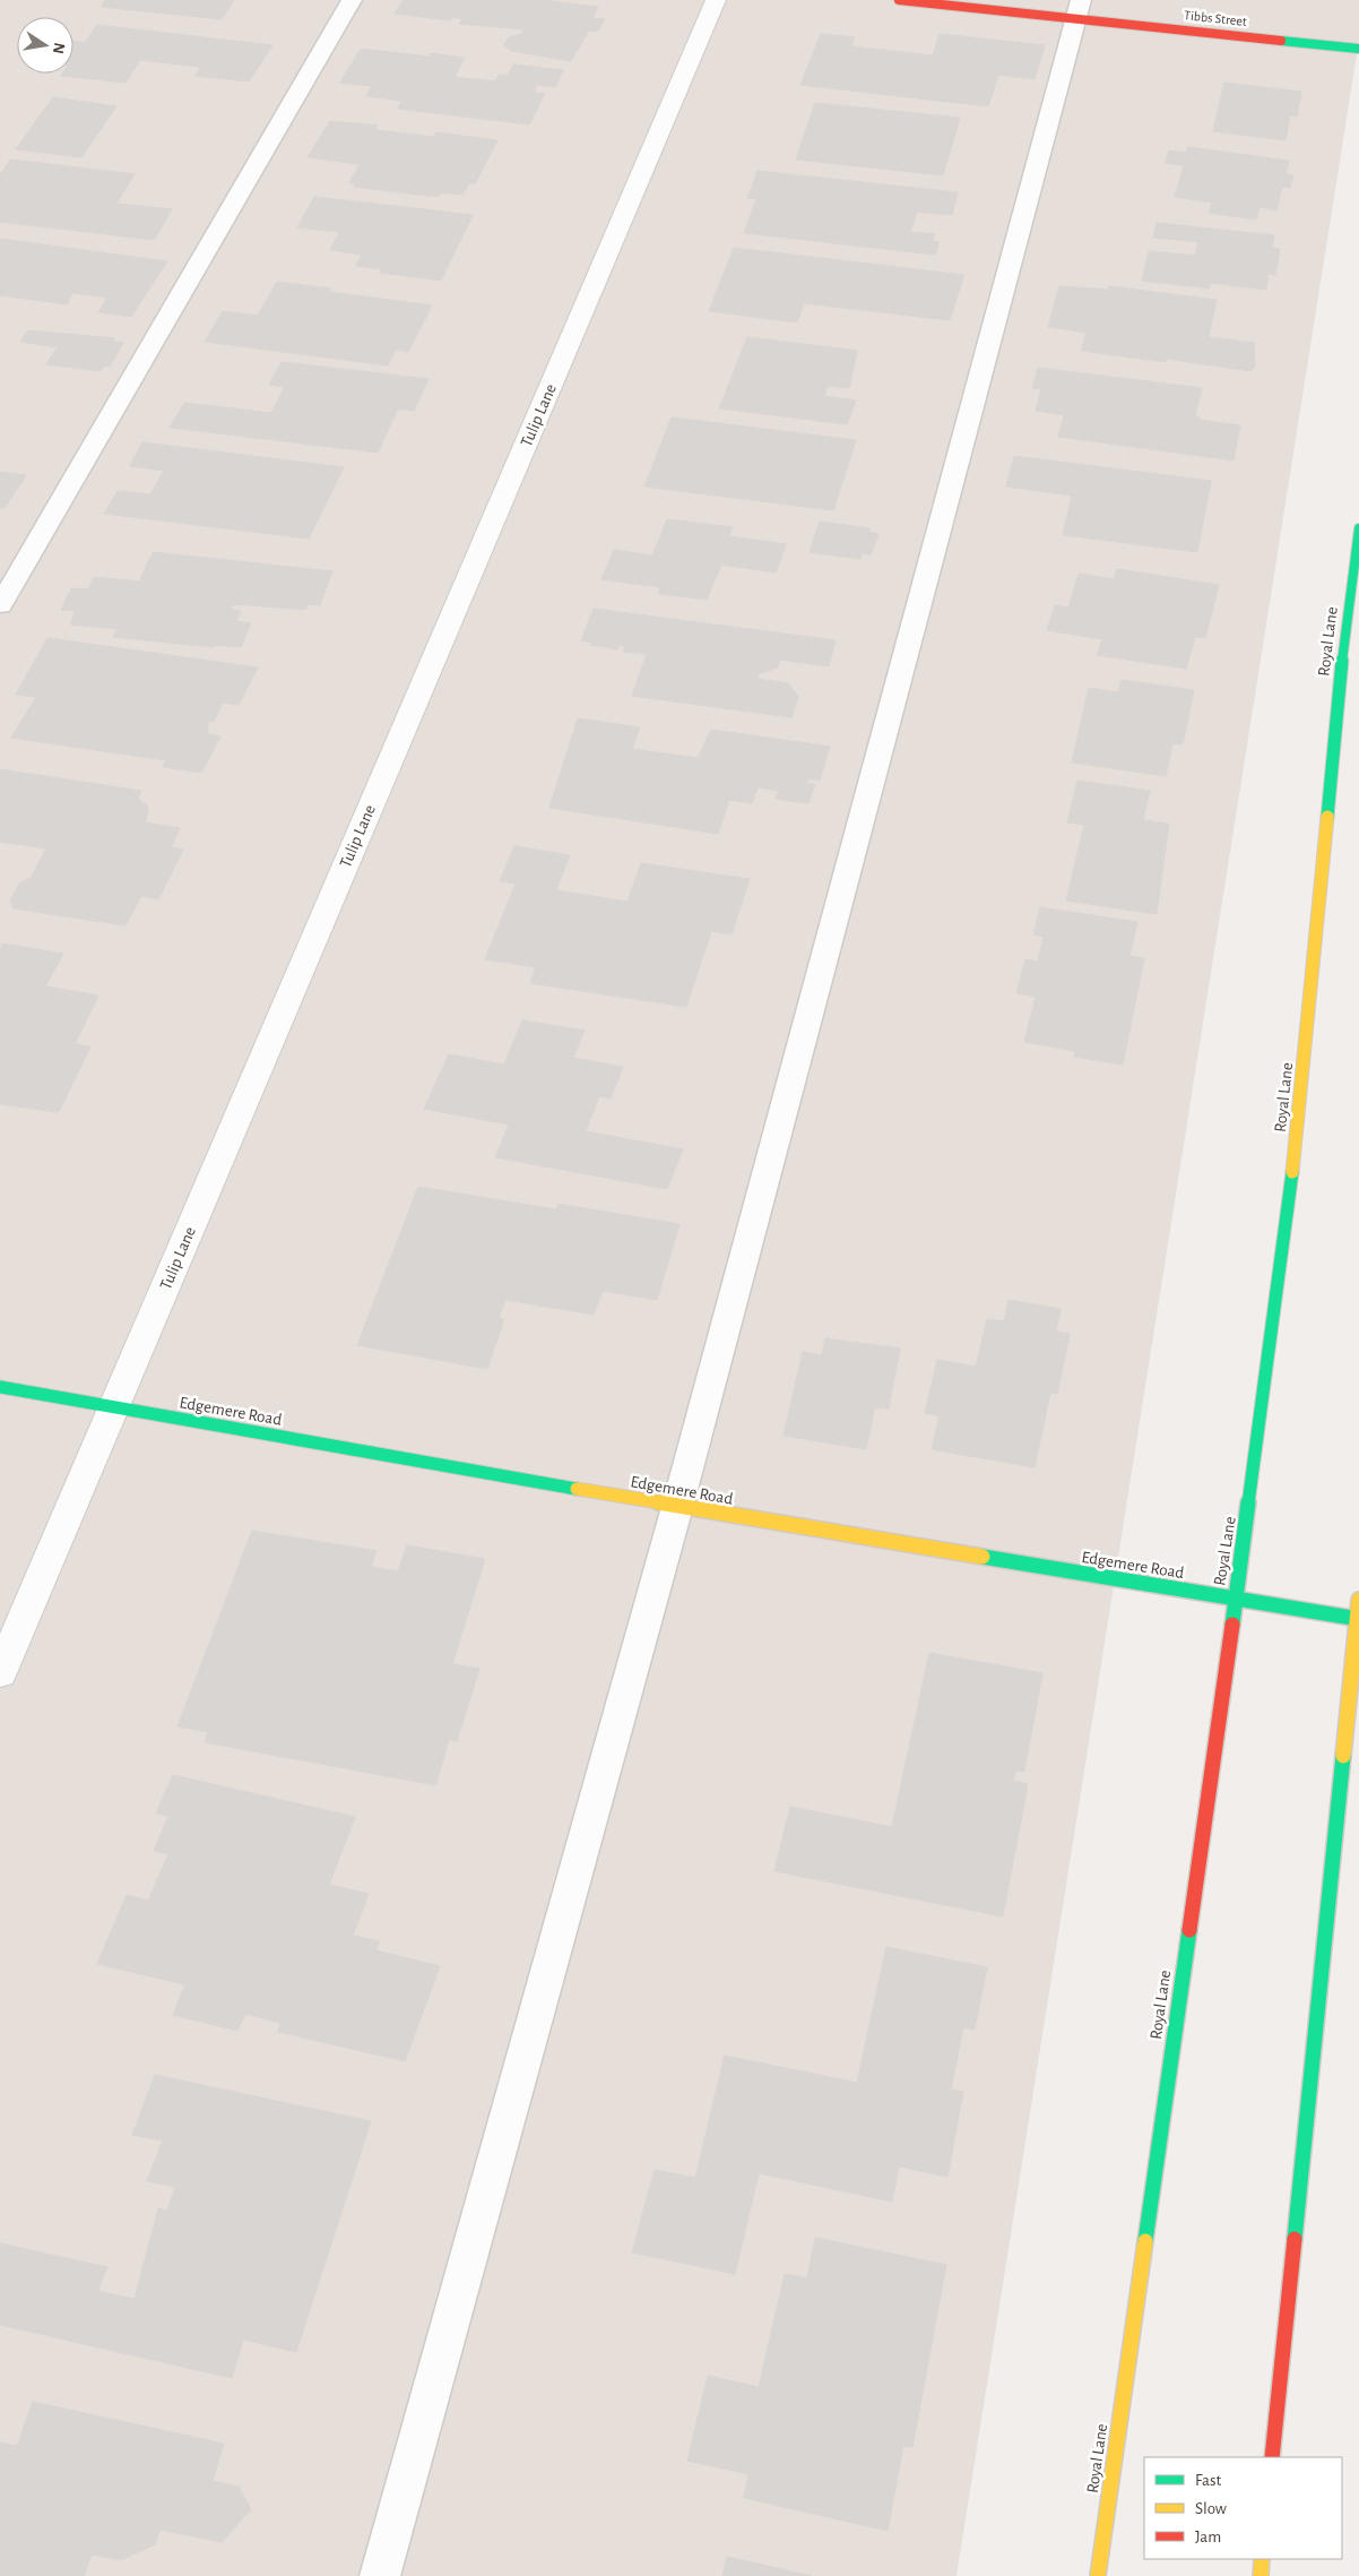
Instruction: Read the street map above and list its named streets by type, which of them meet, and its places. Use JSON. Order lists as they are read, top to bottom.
{
  "streets": {
    "main road": ["Tibbs Street", "Royal Lane", "Edgemere Road"],
    "street": ["Tulip Lane"]
  },
  "crossings": [
    ["Tulip Lane", "Edgemere Road"],
    ["Royal Lane", "Edgemere Road"]
  ],
  "legend": ["Fast", "Slow", "Jam"],
  "north": "right"
}
